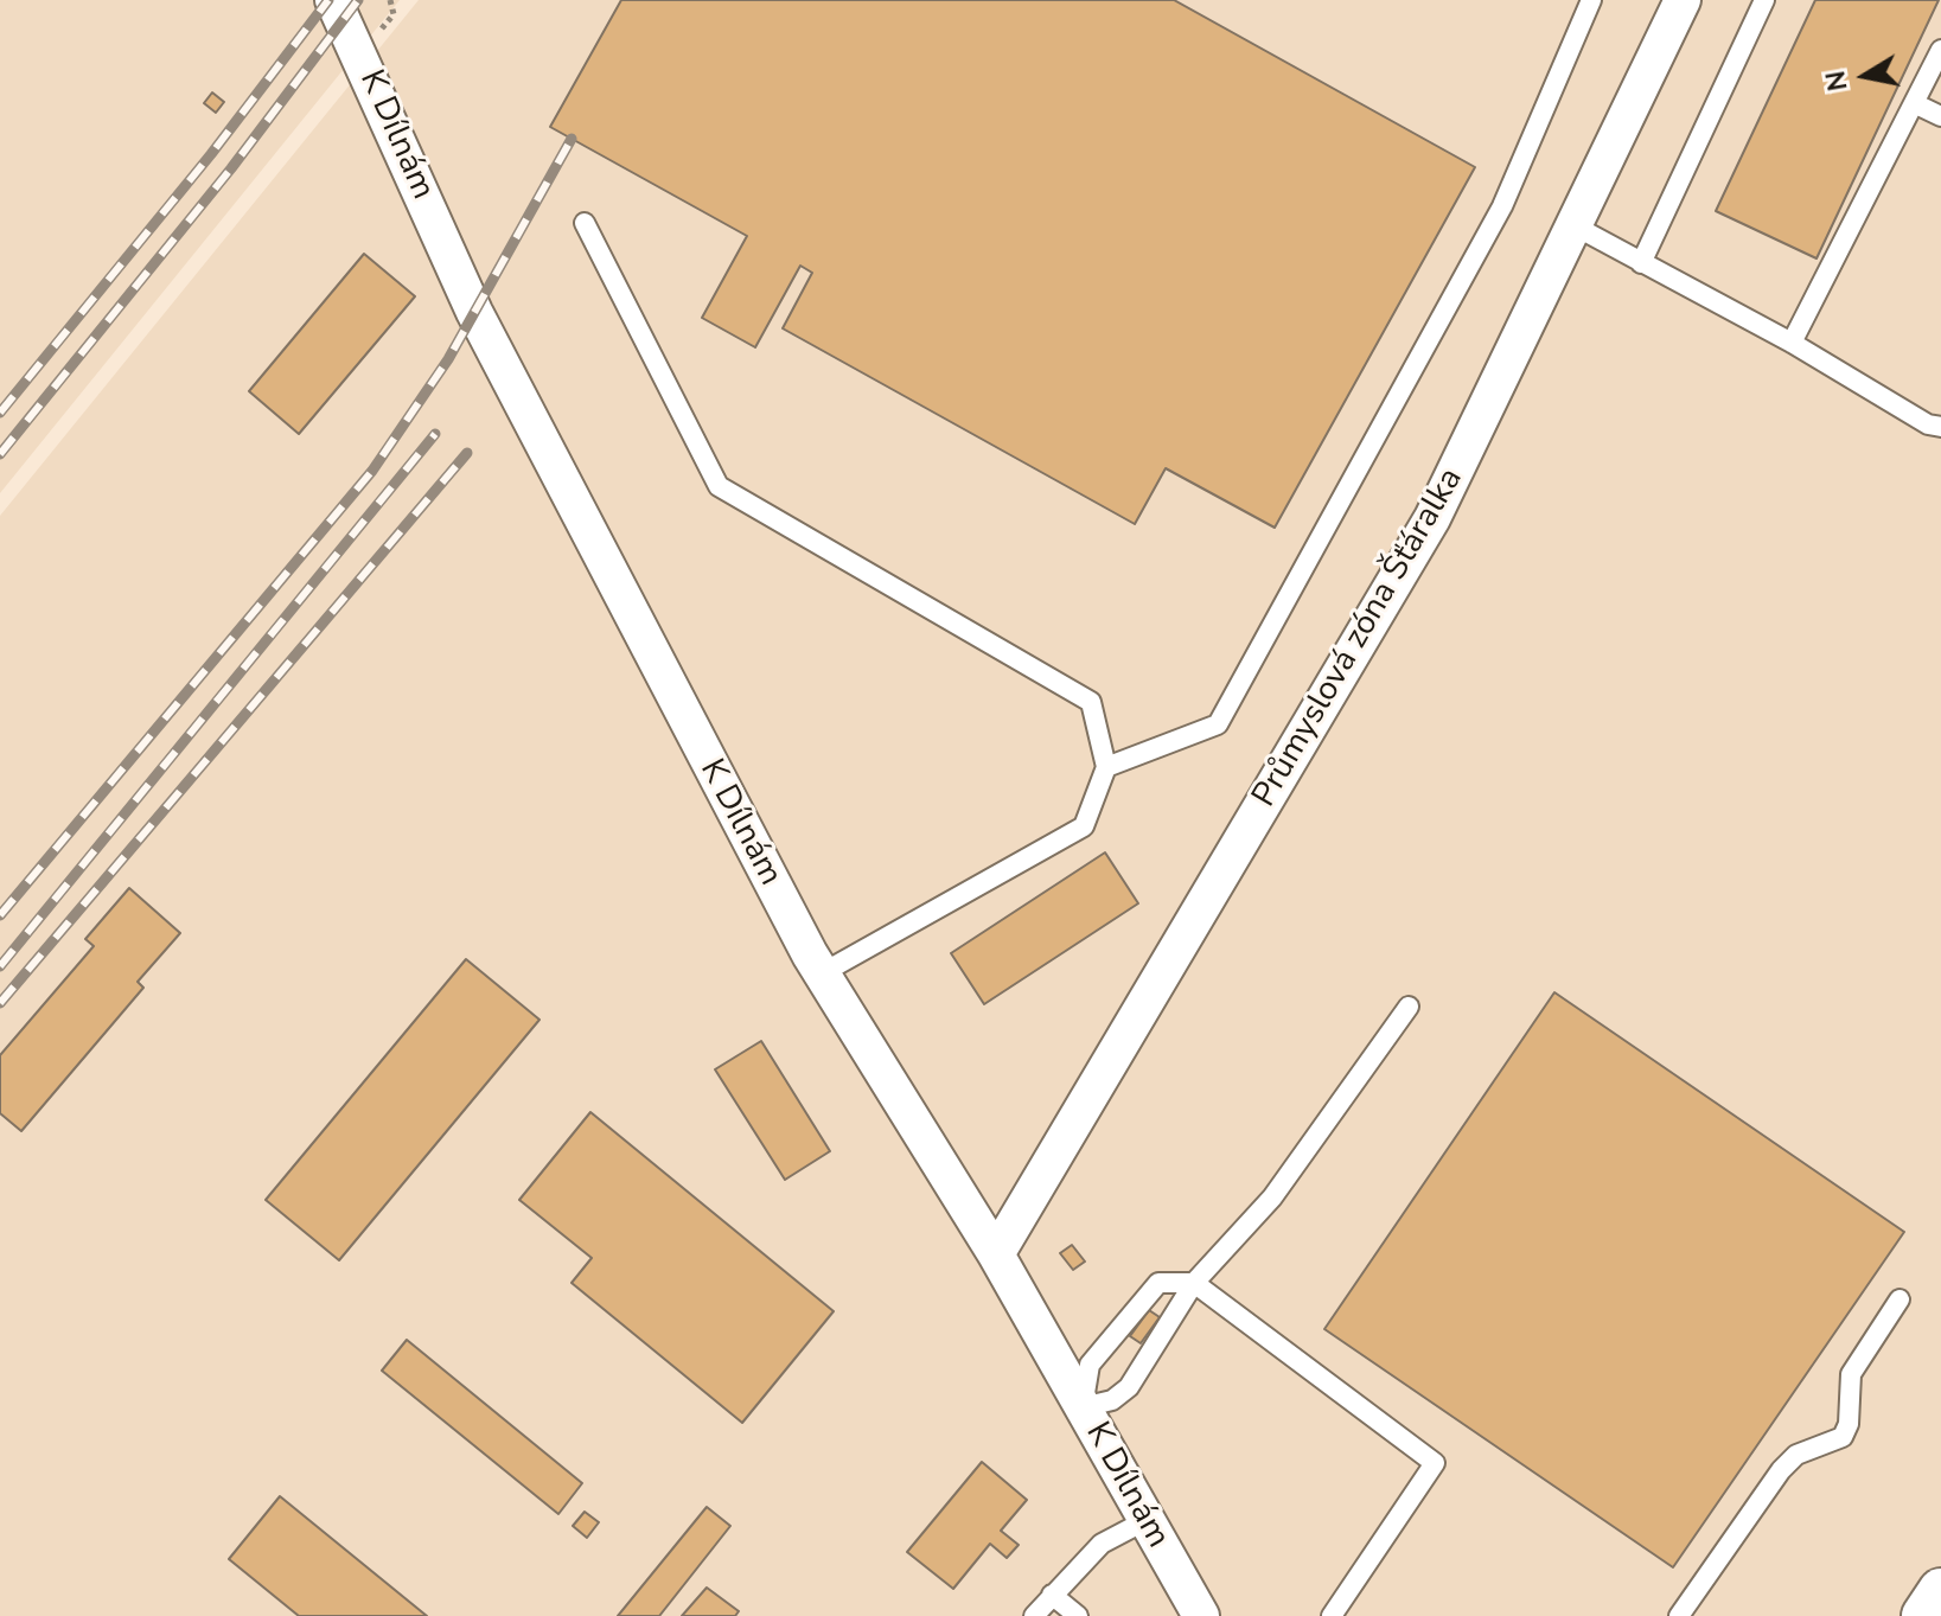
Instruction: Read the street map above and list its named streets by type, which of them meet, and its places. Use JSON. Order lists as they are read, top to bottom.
{
  "streets": {
    "street": ["K Dílnám", "Průmyslová zóna Šťáralka"]
  },
  "crossings": [
    ["K Dílnám", "Průmyslová zóna Šťáralka"]
  ],
  "north": "left"
}
